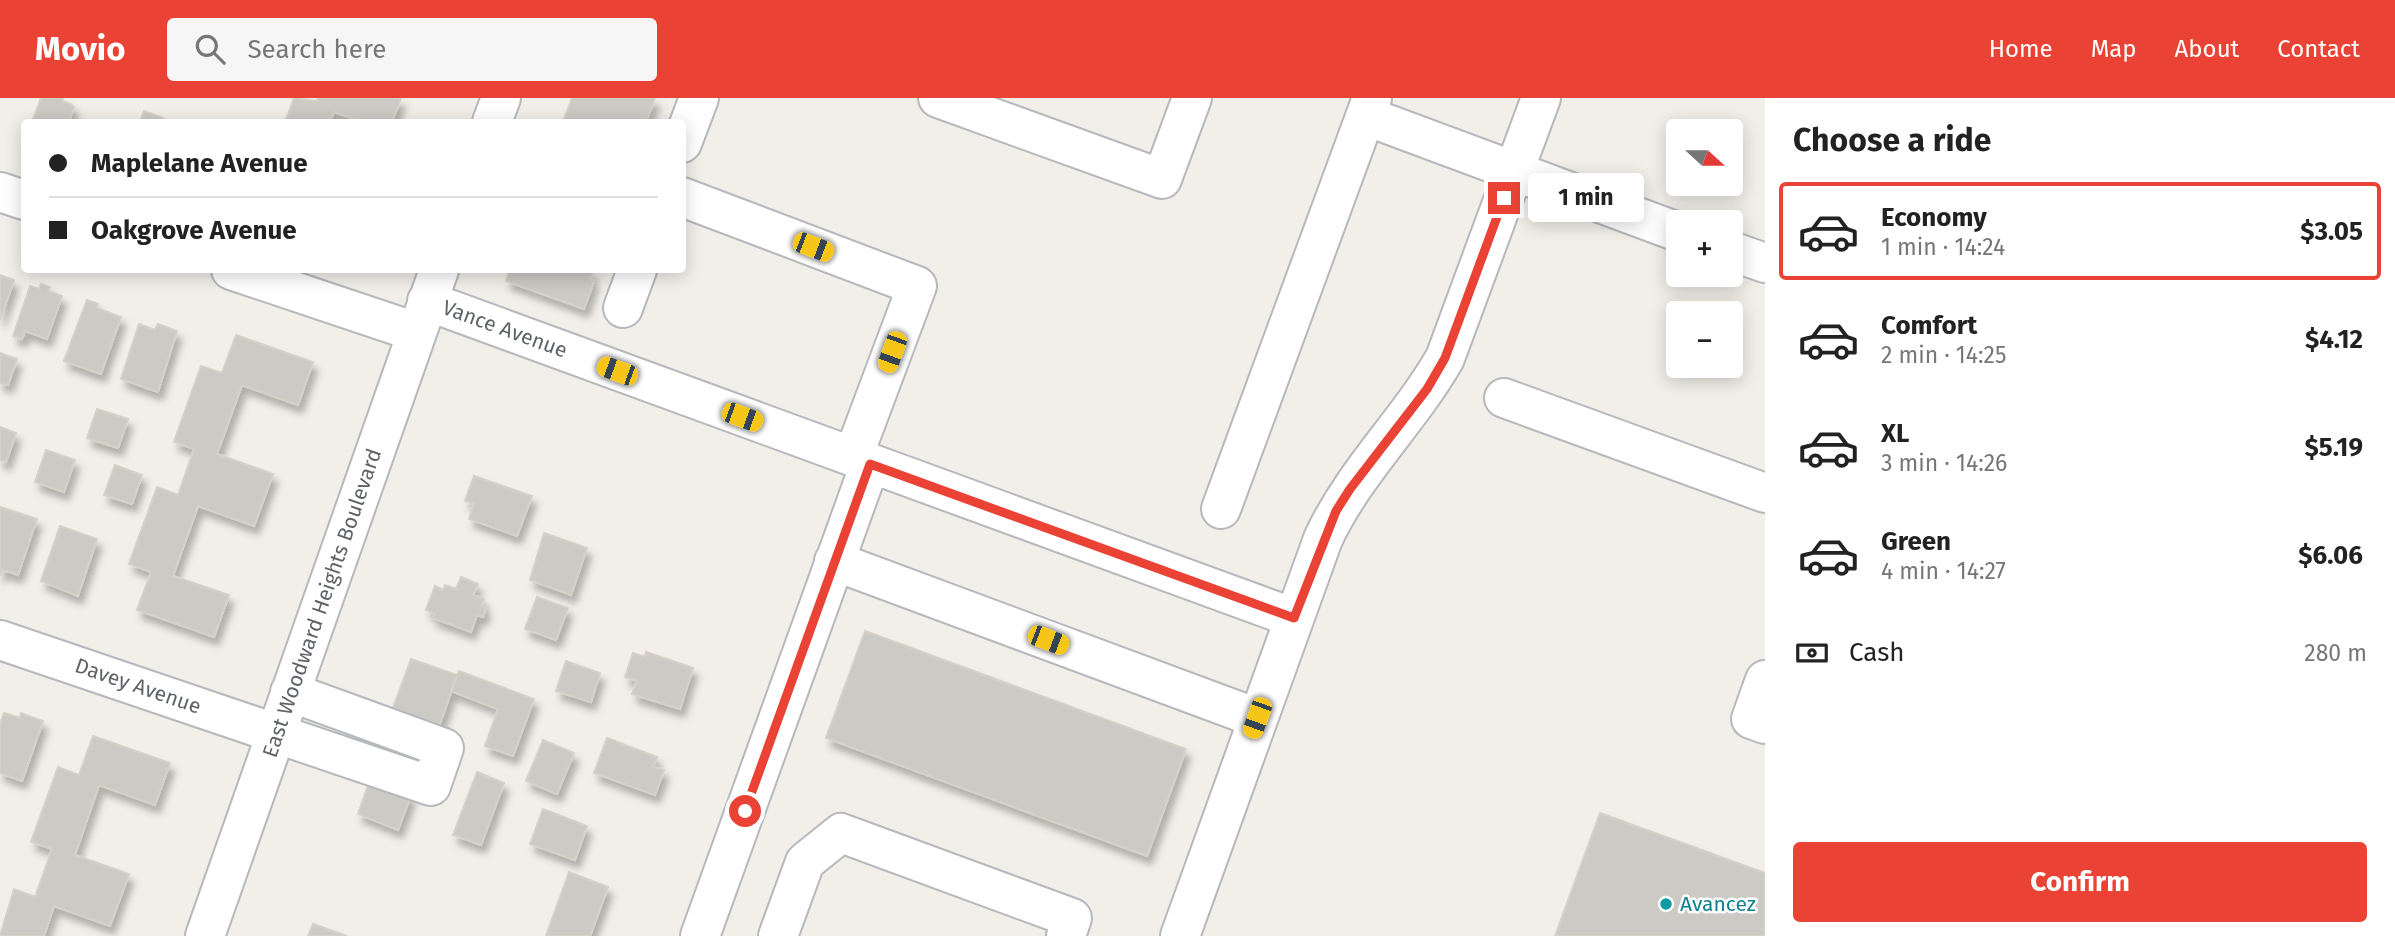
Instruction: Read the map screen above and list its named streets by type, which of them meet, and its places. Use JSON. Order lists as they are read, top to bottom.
{
  "streets": {
    "street": ["Vance Avenue", "East Woodward Heights Boulevard", "Davey Avenue"]
  },
  "crossings": [
    ["Vance Avenue", "East Woodward Heights Boulevard"],
    ["East Woodward Heights Boulevard", "Davey Avenue"]
  ],
  "places": ["Avancez"],
  "north": "right",
  "page": {
    "header": "Movio",
    "search": "Search here",
    "nav": [
      "Home",
      "Map",
      "About",
      "Contact"
    ],
    "heading": "Choose a ride",
    "map_buttons": ["+", "−"],
    "banner": ["Maplelane Avenue", "Oakgrove Avenue"],
    "bubble": "1 min",
    "list": [
      {
        "name": "Economy",
        "note": "1 min · 14:24",
        "value": "$3.05"
      },
      {
        "name": "Comfort",
        "note": "2 min · 14:25",
        "value": "$4.12"
      },
      {
        "name": "XL",
        "note": "3 min · 14:26",
        "value": "$5.19"
      },
      {
        "name": "Green",
        "note": "4 min · 14:27",
        "value": "$6.06"
      }
    ],
    "pay": ["Cash", "280 m"],
    "buttons": "Confirm"
  }
}
